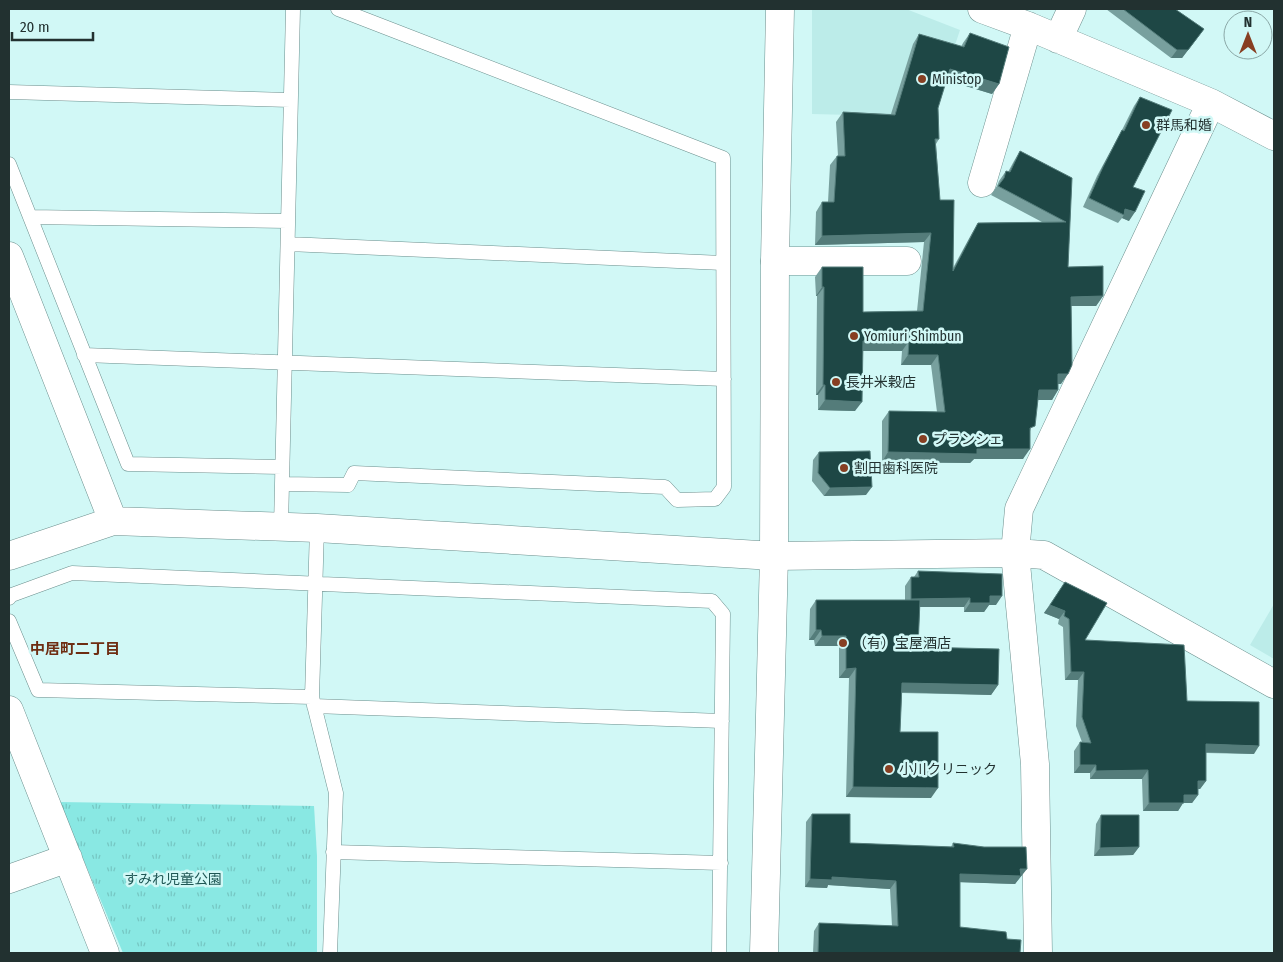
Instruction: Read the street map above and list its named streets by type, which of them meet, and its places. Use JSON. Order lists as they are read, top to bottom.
{
  "districts": ["中居町二丁目"],
  "parks": ["すみれ児童公園"],
  "places": [
    "Ministop",
    "群馬和婚",
    "Yomiuri Shimbun",
    "長井米穀店",
    "プランシェ",
    "割田歯科医院",
    "（有）宝屋酒店",
    "小川クリニック"
  ],
  "scale_bar": "20 m",
  "north": "top"
}
